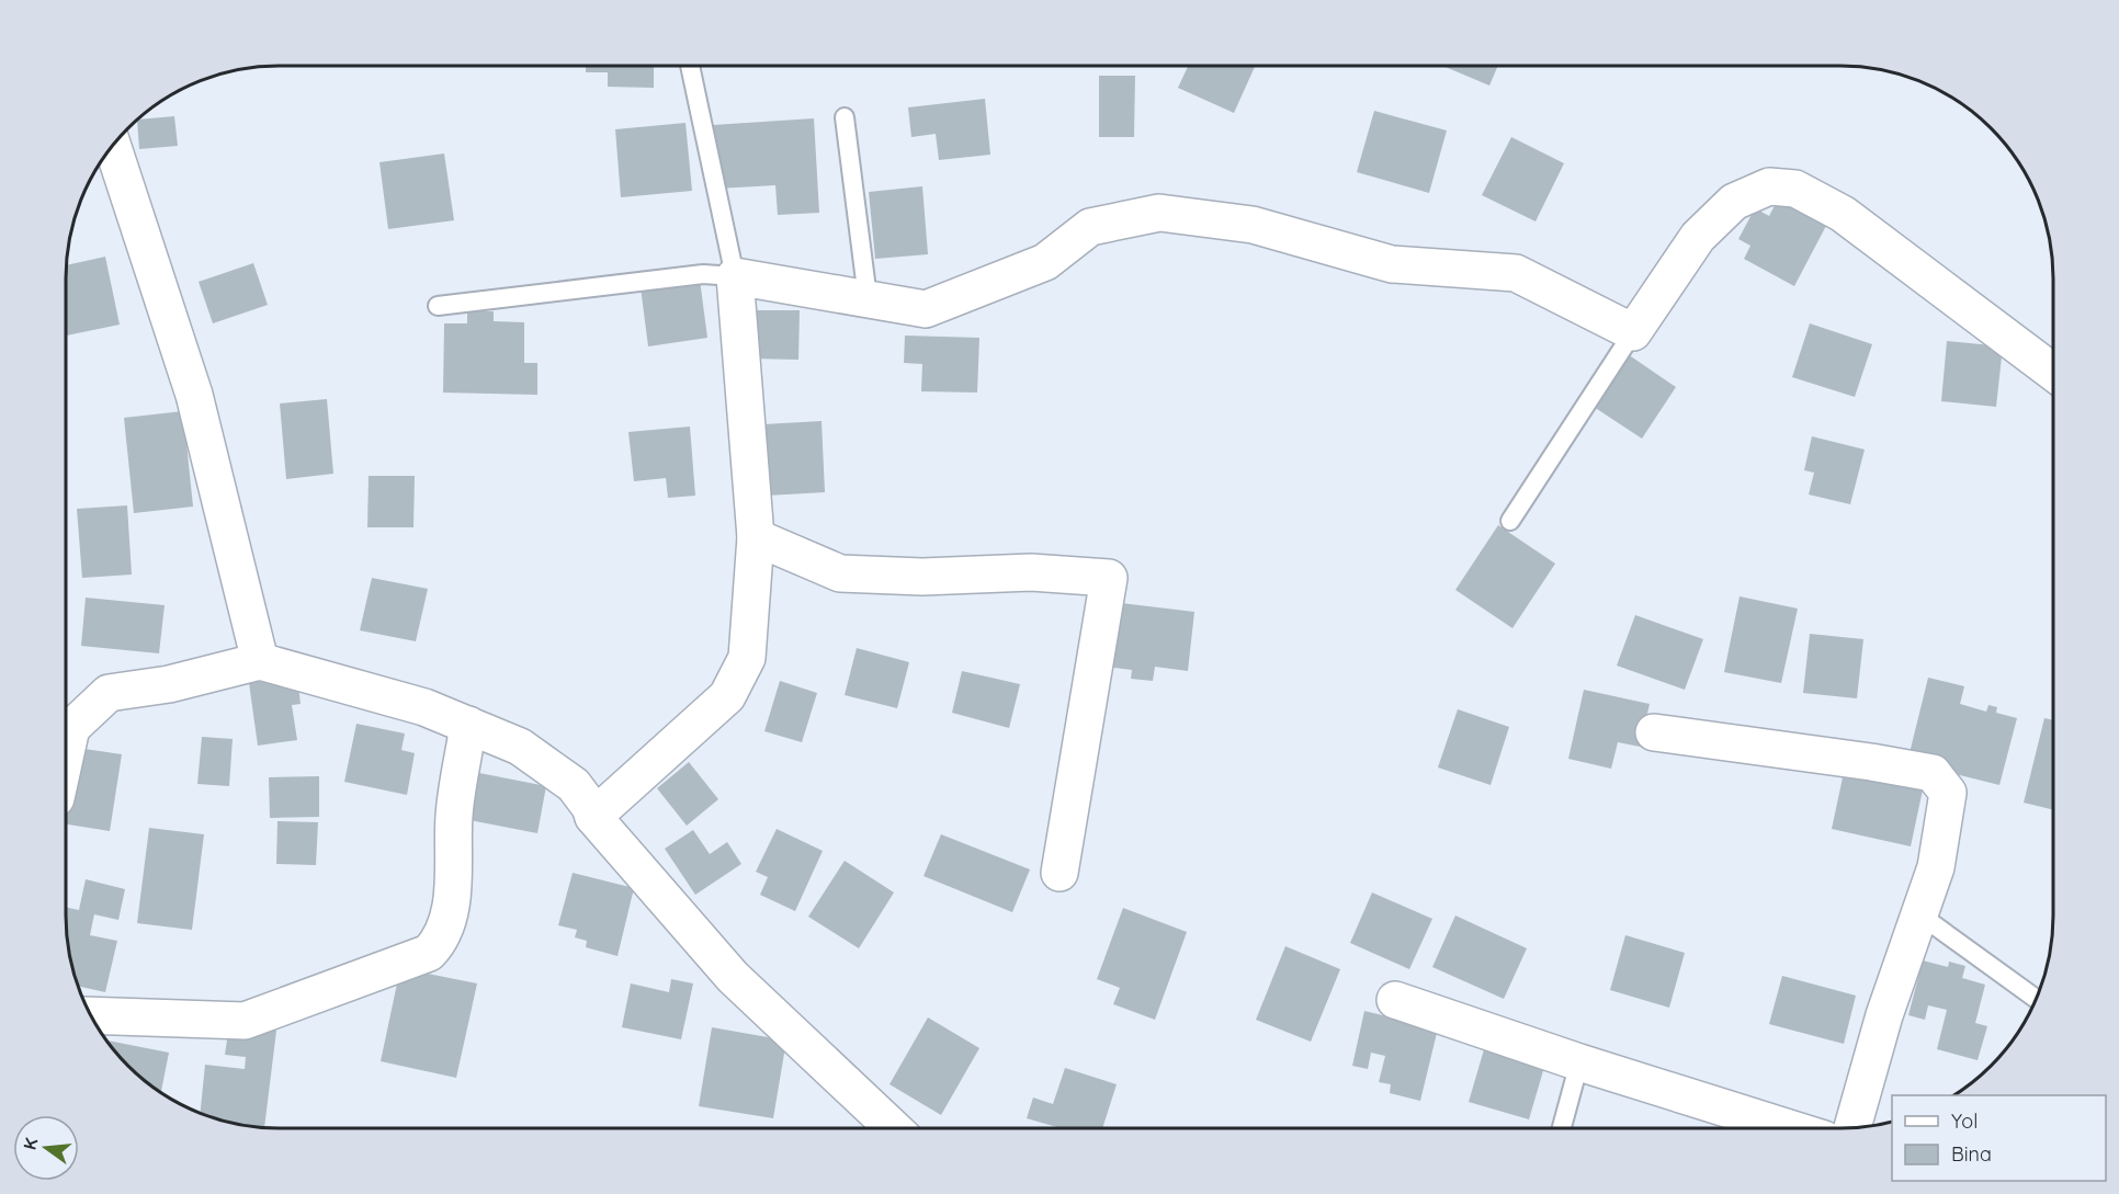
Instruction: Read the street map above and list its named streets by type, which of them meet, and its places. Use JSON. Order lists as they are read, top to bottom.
{
  "legend": ["Yol", "Bina"],
  "north": "left"
}
